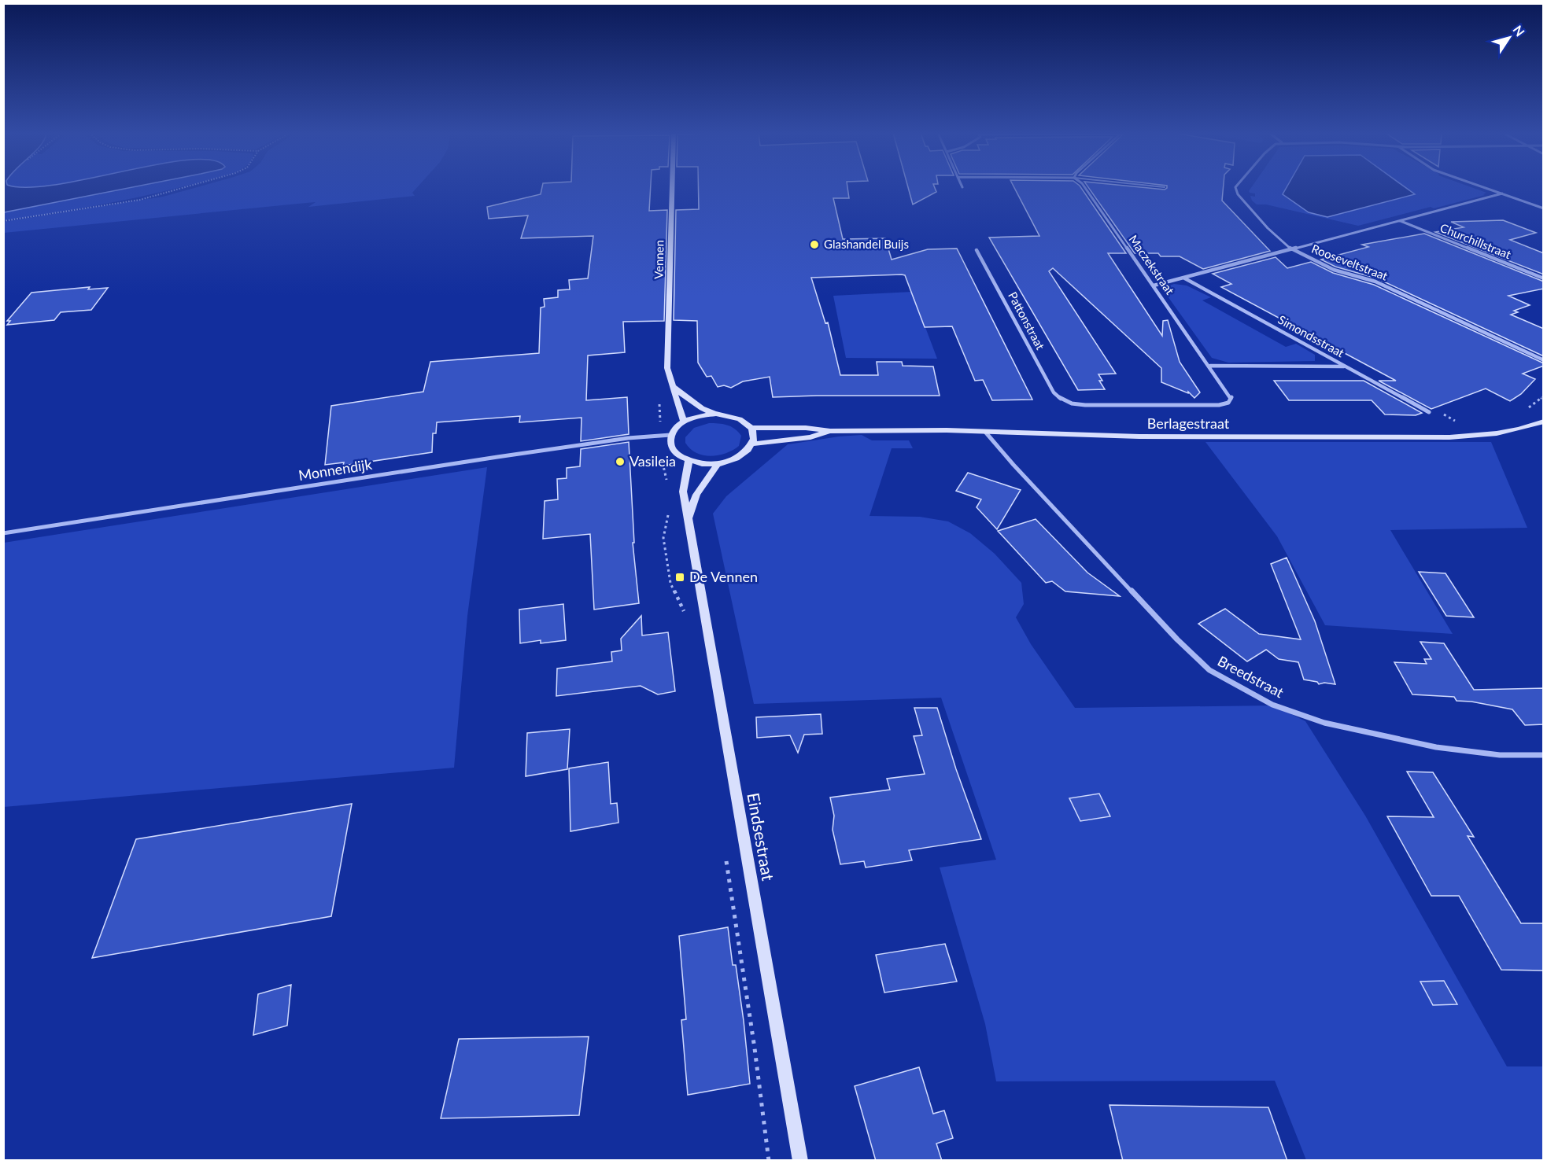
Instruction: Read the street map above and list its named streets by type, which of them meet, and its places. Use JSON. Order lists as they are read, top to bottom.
{
  "streets": {
    "street": [
      "Churchillstraat",
      "Vennen",
      "Rooseveltstraat",
      "Maczekstraat",
      "Pattonstraat",
      "Simondsstraat",
      "Berlagestraat",
      "Monnendijk",
      "Breedstraat",
      "Eindsestraat"
    ]
  },
  "crossings": [
    ["Vennen", "Berlagestraat"],
    ["Vennen", "Monnendijk"],
    ["Vennen", "Eindsestraat"],
    ["Maczekstraat", "Pattonstraat"],
    ["Berlagestraat", "Monnendijk"],
    ["Berlagestraat", "Breedstraat"],
    ["Berlagestraat", "Eindsestraat"],
    ["Monnendijk", "Eindsestraat"]
  ],
  "places": {
    "other": ["Glashandel Buijs", "Vasileia"],
    "transit": ["De Vennen"]
  },
  "north": "top right"
}
